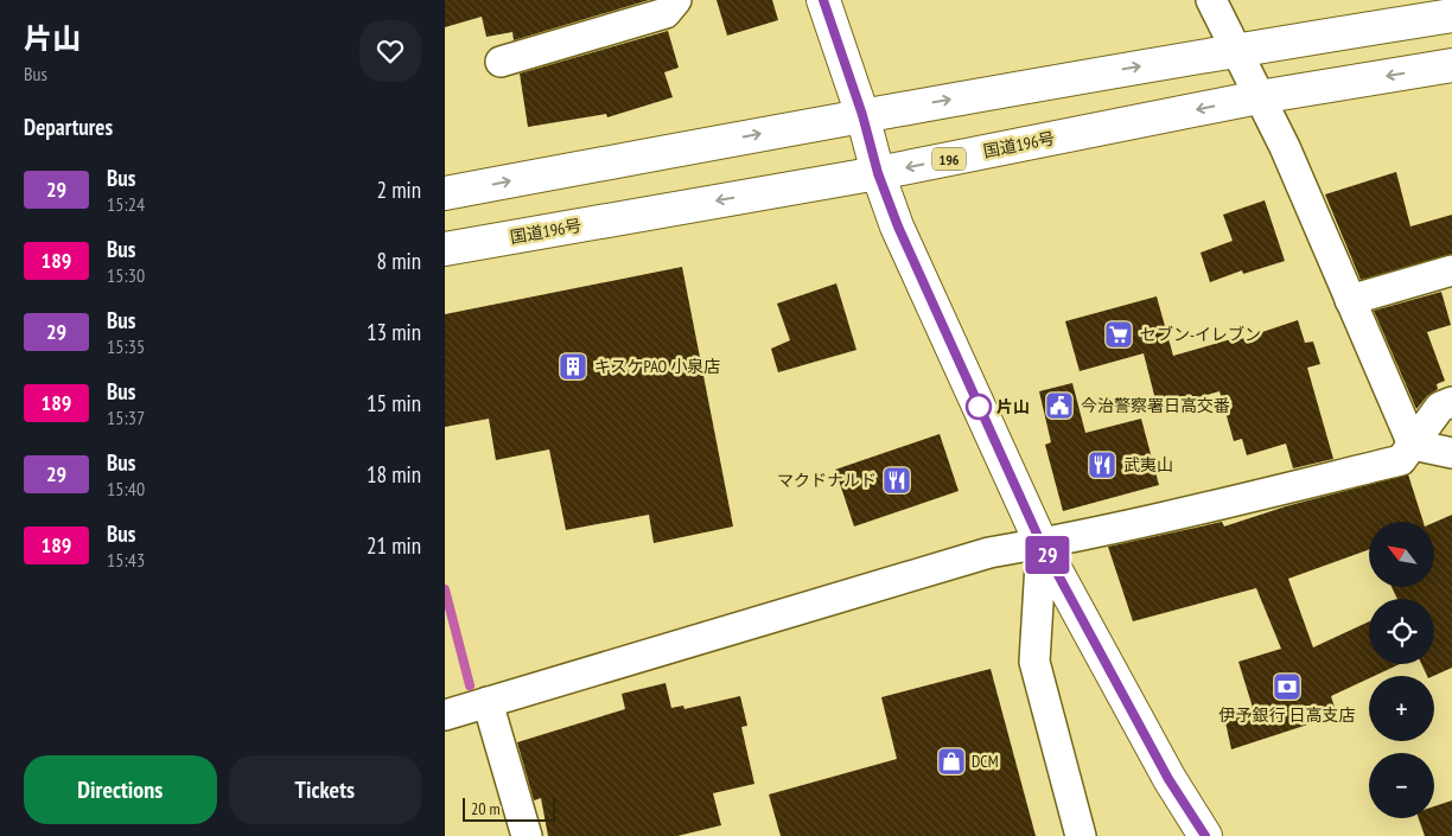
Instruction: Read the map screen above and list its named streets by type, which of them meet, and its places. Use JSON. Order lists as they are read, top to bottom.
{
  "streets": {
    "highway": ["国道196号", "196"]
  },
  "places": {
    "supermarket": ["セブン-イレブン"],
    "building": ["キスケPAO 小泉店"],
    "public building": ["今治警察署日高交番"],
    "other": ["片山"],
    "restaurant": ["武夷山", "マクドナルド"],
    "bank": ["伊予銀行 日高支店"],
    "shop": ["DCM"]
  },
  "lines": ["bus line 29"],
  "scale_bar": "20 m",
  "north": "top left",
  "page": {
    "heading": [
      ["片山", "Bus"],
      "Departures"
    ],
    "on_map": "29",
    "list": [
      {
        "mark": "29",
        "name": "Bus",
        "note": "15:24",
        "value": "2 min"
      },
      {
        "mark": "189",
        "name": "Bus",
        "note": "15:30",
        "value": "8 min"
      },
      {
        "mark": "29",
        "name": "Bus",
        "note": "15:35",
        "value": "13 min"
      },
      {
        "mark": "189",
        "name": "Bus",
        "note": "15:37",
        "value": "15 min"
      },
      {
        "mark": "29",
        "name": "Bus",
        "note": "15:40",
        "value": "18 min"
      },
      {
        "mark": "189",
        "name": "Bus",
        "note": "15:43",
        "value": "21 min"
      }
    ],
    "map_buttons": ["+", "−"],
    "buttons": ["Directions", "Tickets"],
    "scale": "20 m"
  }
}
